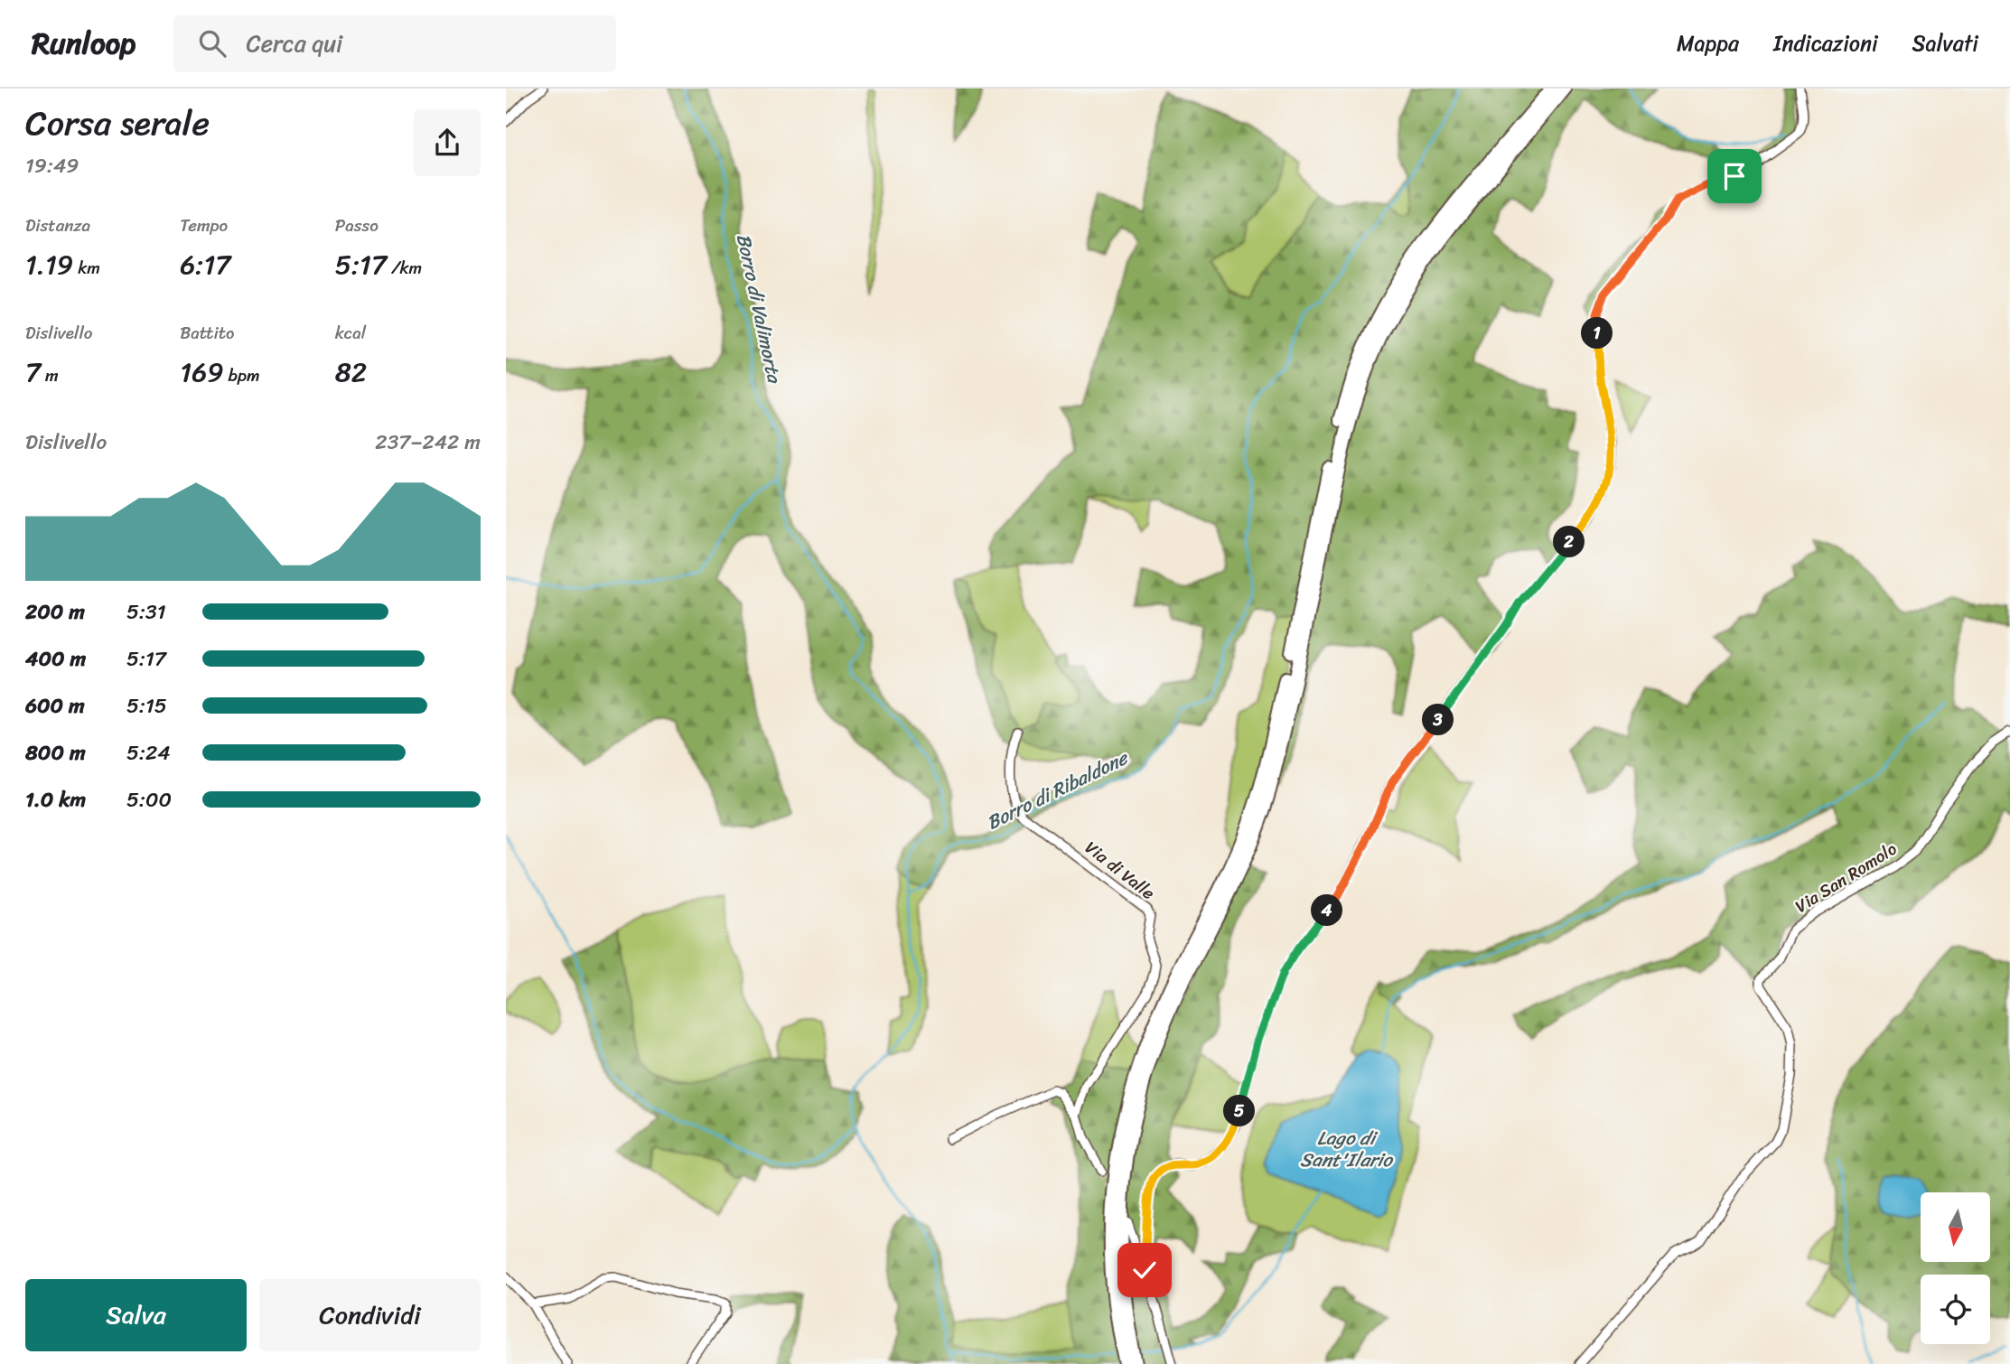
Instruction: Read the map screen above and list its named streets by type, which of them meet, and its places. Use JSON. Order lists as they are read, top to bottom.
{
  "streets": {
    "street": ["Via di Valle", "Via San Romolo"]
  },
  "water": ["Borro di Valimorta", "Borro di Ribaldone", "Lago di Sant'Ilario"],
  "north": "bottom",
  "page": {
    "header": "Runloop",
    "search": "Cerca qui",
    "nav": ["Mappa", "Indicazioni", "Salvati"],
    "heading": ["Corsa serale", "19:49"],
    "stats": [
      ["Distanza", "1.19 km"],
      ["Tempo", "6:17"],
      ["Passo", "5:17 /km"],
      ["Dislivello", "7 m"],
      ["Battito", "169 bpm"],
      ["kcal", "82"]
    ],
    "pins": [
      "1",
      "2",
      "3",
      "4",
      "5"
    ],
    "chart": ["Dislivello", "237–242 m"],
    "list": [
      {
        "name": "200 m",
        "note": "5:31"
      },
      {
        "name": "400 m",
        "note": "5:17"
      },
      {
        "name": "600 m",
        "note": "5:15"
      },
      {
        "name": "800 m",
        "note": "5:24"
      },
      {
        "name": "1.0 km",
        "note": "5:00"
      }
    ],
    "buttons": ["Salva", "Condividi"]
  }
}
